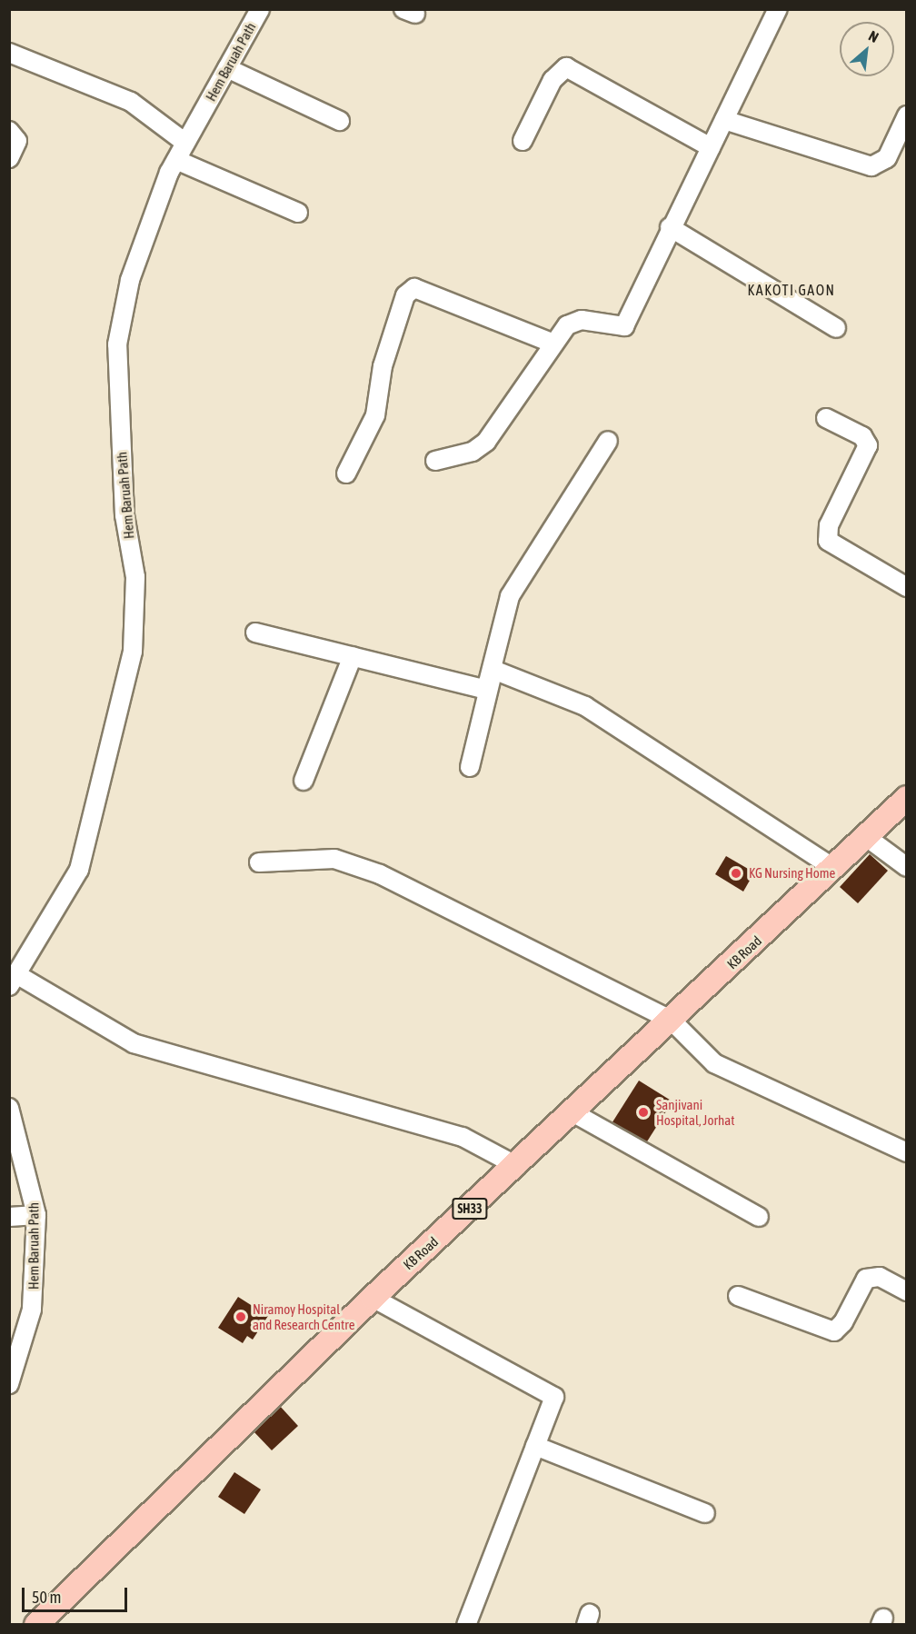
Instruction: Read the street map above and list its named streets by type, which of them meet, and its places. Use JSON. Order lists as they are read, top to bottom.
{
  "streets": {
    "main road": ["KB Road", "SH33"],
    "street": ["Hem Baruah Path"]
  },
  "districts": ["KAKOTI GAON"],
  "places": ["KG Nursing Home", "Sanjivani Hospital, Jorhat", "Niramoy Hospital and Research Centre"],
  "scale_bar": "50 m",
  "north": "top right"
}
